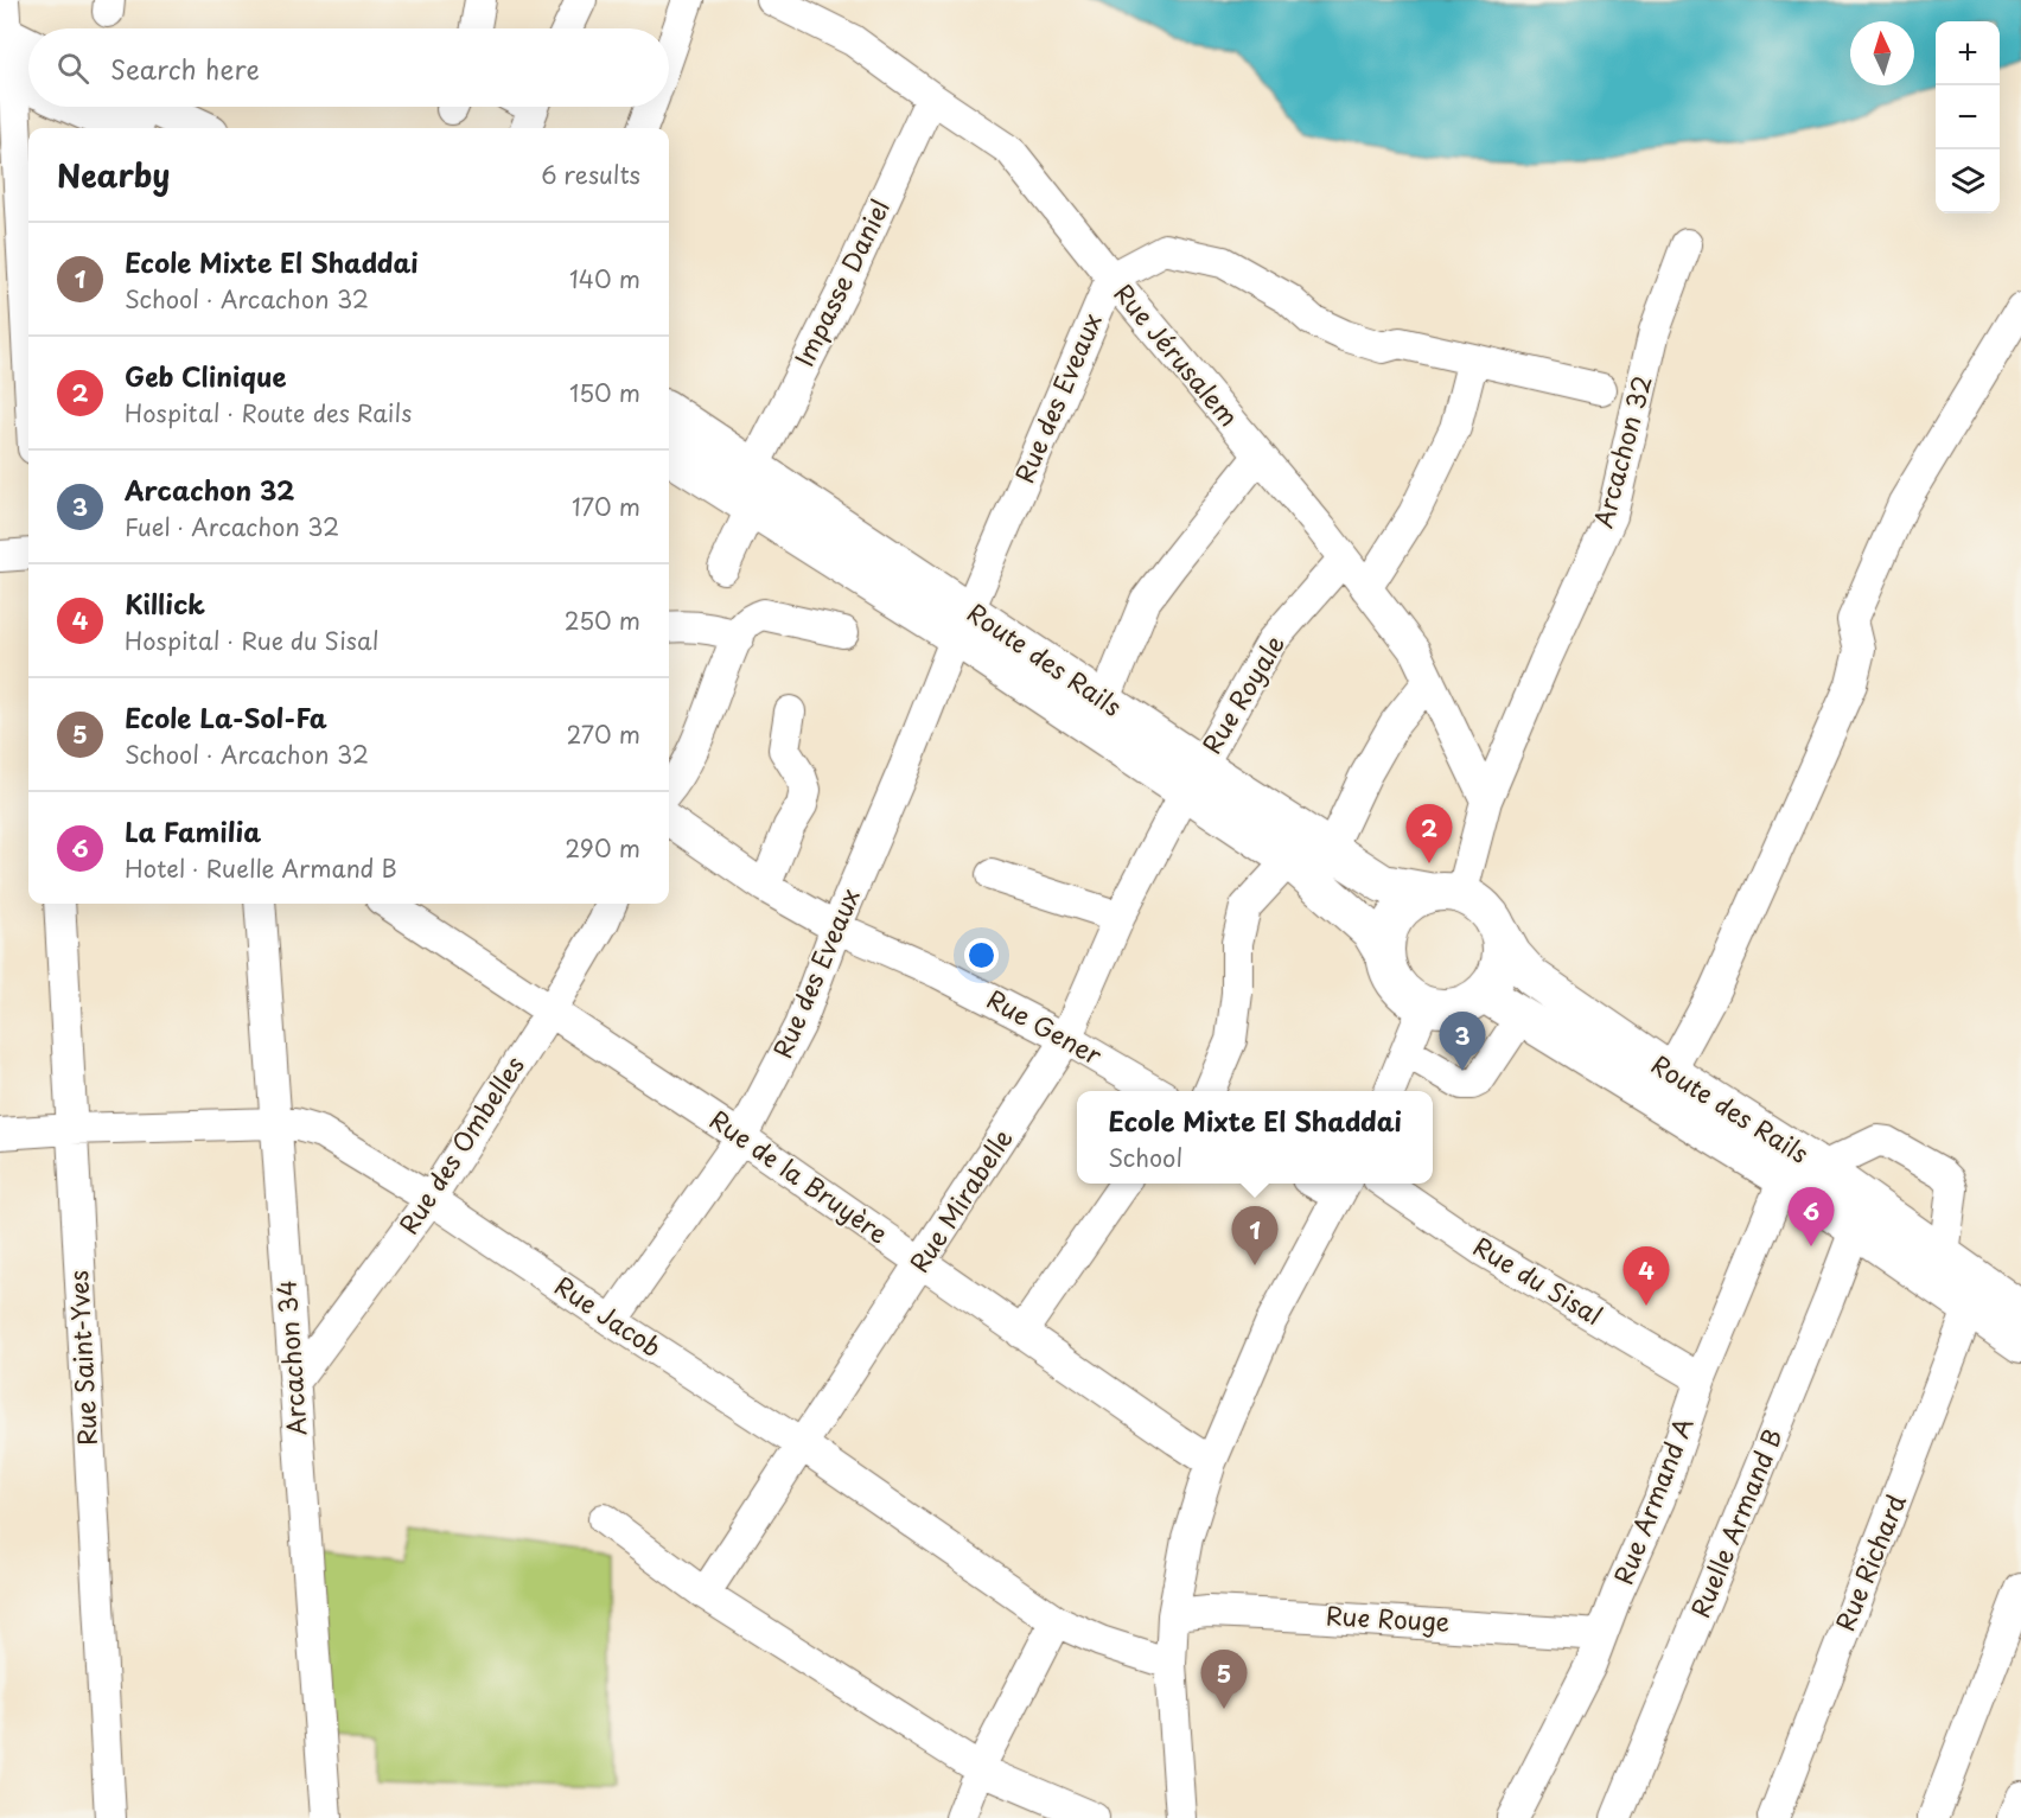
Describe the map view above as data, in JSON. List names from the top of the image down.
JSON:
{
  "streets": {
    "main road": ["Route des Rails"],
    "street": [
      "Impasse Daniel",
      "Rue Jérusalem",
      "Rue des Eveaux",
      "Arcachon 32",
      "Rue Royale",
      "Rue Gener",
      "Rue des Ombelles",
      "Rue de la Bruyère",
      "Rue Mirabelle",
      "Rue du Sisal",
      "Rue Jacob",
      "Rue Saint-Yves",
      "Arcachon 34",
      "Rue Armand A",
      "Ruelle Armand B",
      "Rue Richard",
      "Rue Rouge"
    ]
  },
  "crossings": [
    ["Impasse Daniel", "Rue Jérusalem"],
    ["Impasse Daniel", "Route des Rails"],
    ["Rue Jérusalem", "Rue des Eveaux"],
    ["Rue Jérusalem", "Arcachon 32"],
    ["Rue Jérusalem", "Rue Royale"],
    ["Rue des Eveaux", "Route des Rails"],
    ["Rue des Eveaux", "Rue Gener"],
    ["Rue des Eveaux", "Rue de la Bruyère"],
    ["Rue des Eveaux", "Rue Jacob"],
    ["Arcachon 32", "Route des Rails"],
    ["Route des Rails", "Rue Royale"],
    ["Route des Rails", "Rue Mirabelle"],
    ["Route des Rails", "Rue Armand A"],
    ["Route des Rails", "Ruelle Armand B"],
    ["Route des Rails", "Rue Richard"],
    ["Rue Royale", "Rue Mirabelle"],
    ["Rue Gener", "Rue Mirabelle"],
    ["Rue des Ombelles", "Rue de la Bruyère"],
    ["Rue des Ombelles", "Rue Jacob"],
    ["Rue des Ombelles", "Arcachon 34"],
    ["Rue de la Bruyère", "Rue Mirabelle"],
    ["Rue Mirabelle", "Rue Jacob"],
    ["Rue du Sisal", "Rue Armand A"],
    ["Rue Jacob", "Rue Saint-Yves"],
    ["Rue Jacob", "Arcachon 34"],
    ["Rue Armand A", "Rue Rouge"]
  ],
  "north": "top",
  "page": {
    "map_buttons": ["+", "−"],
    "search": "Search here",
    "heading": ["Nearby", "6 results"],
    "list": [
      {
        "mark": "1",
        "name": "Ecole Mixte El Shaddai",
        "note": "School · Arcachon 32",
        "value": "140 m"
      },
      {
        "mark": "2",
        "name": "Geb Clinique",
        "note": "Hospital · Route des Rails",
        "value": "150 m"
      },
      {
        "mark": "3",
        "name": "Arcachon 32",
        "note": "Fuel · Arcachon 32",
        "value": "170 m"
      },
      {
        "mark": "4",
        "name": "Killick",
        "note": "Hospital · Rue du Sisal",
        "value": "250 m"
      },
      {
        "mark": "5",
        "name": "Ecole La-Sol-Fa",
        "note": "School · Arcachon 32",
        "value": "270 m"
      },
      {
        "mark": "6",
        "name": "La Familia",
        "note": "Hotel · Ruelle Armand B",
        "value": "290 m"
      }
    ],
    "pins": [
      "2",
      "3",
      "6",
      "1",
      "4",
      "5"
    ],
    "popup": ["Ecole Mixte El Shaddai", "School"]
  }
}
